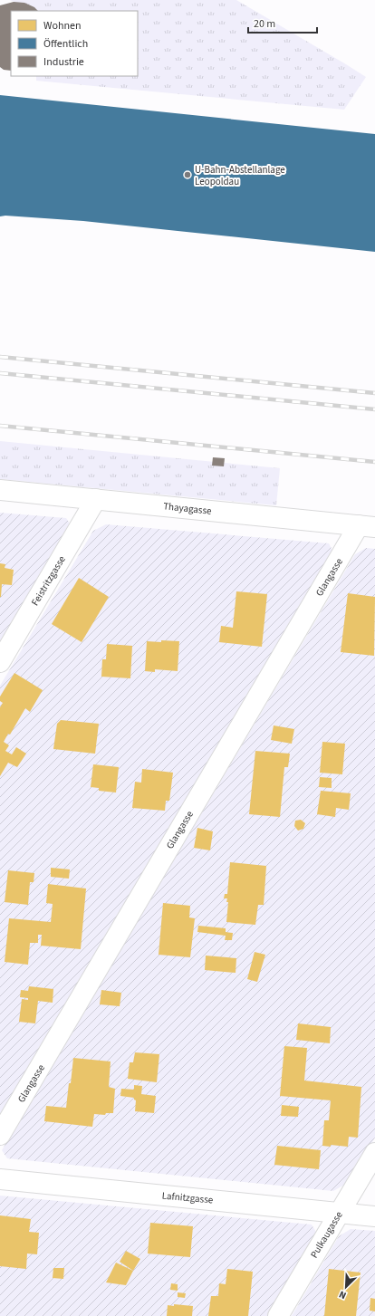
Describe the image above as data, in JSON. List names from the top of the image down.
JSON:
{
  "streets": {
    "street": [
      "Thayagasse",
      "Glangasse",
      "Feistritzgasse",
      "Lafnitzgasse",
      "Pulkaugasse"
    ]
  },
  "crossings": [
    ["Thayagasse", "Glangasse"],
    ["Thayagasse", "Feistritzgasse"],
    ["Lafnitzgasse", "Pulkaugasse"]
  ],
  "places": ["U-Bahn-Abstellanlage Leopoldau"],
  "legend": ["Wohnen", "Öffentlich", "Industrie"],
  "scale_bar": "20 m",
  "north": "bottom left"
}
